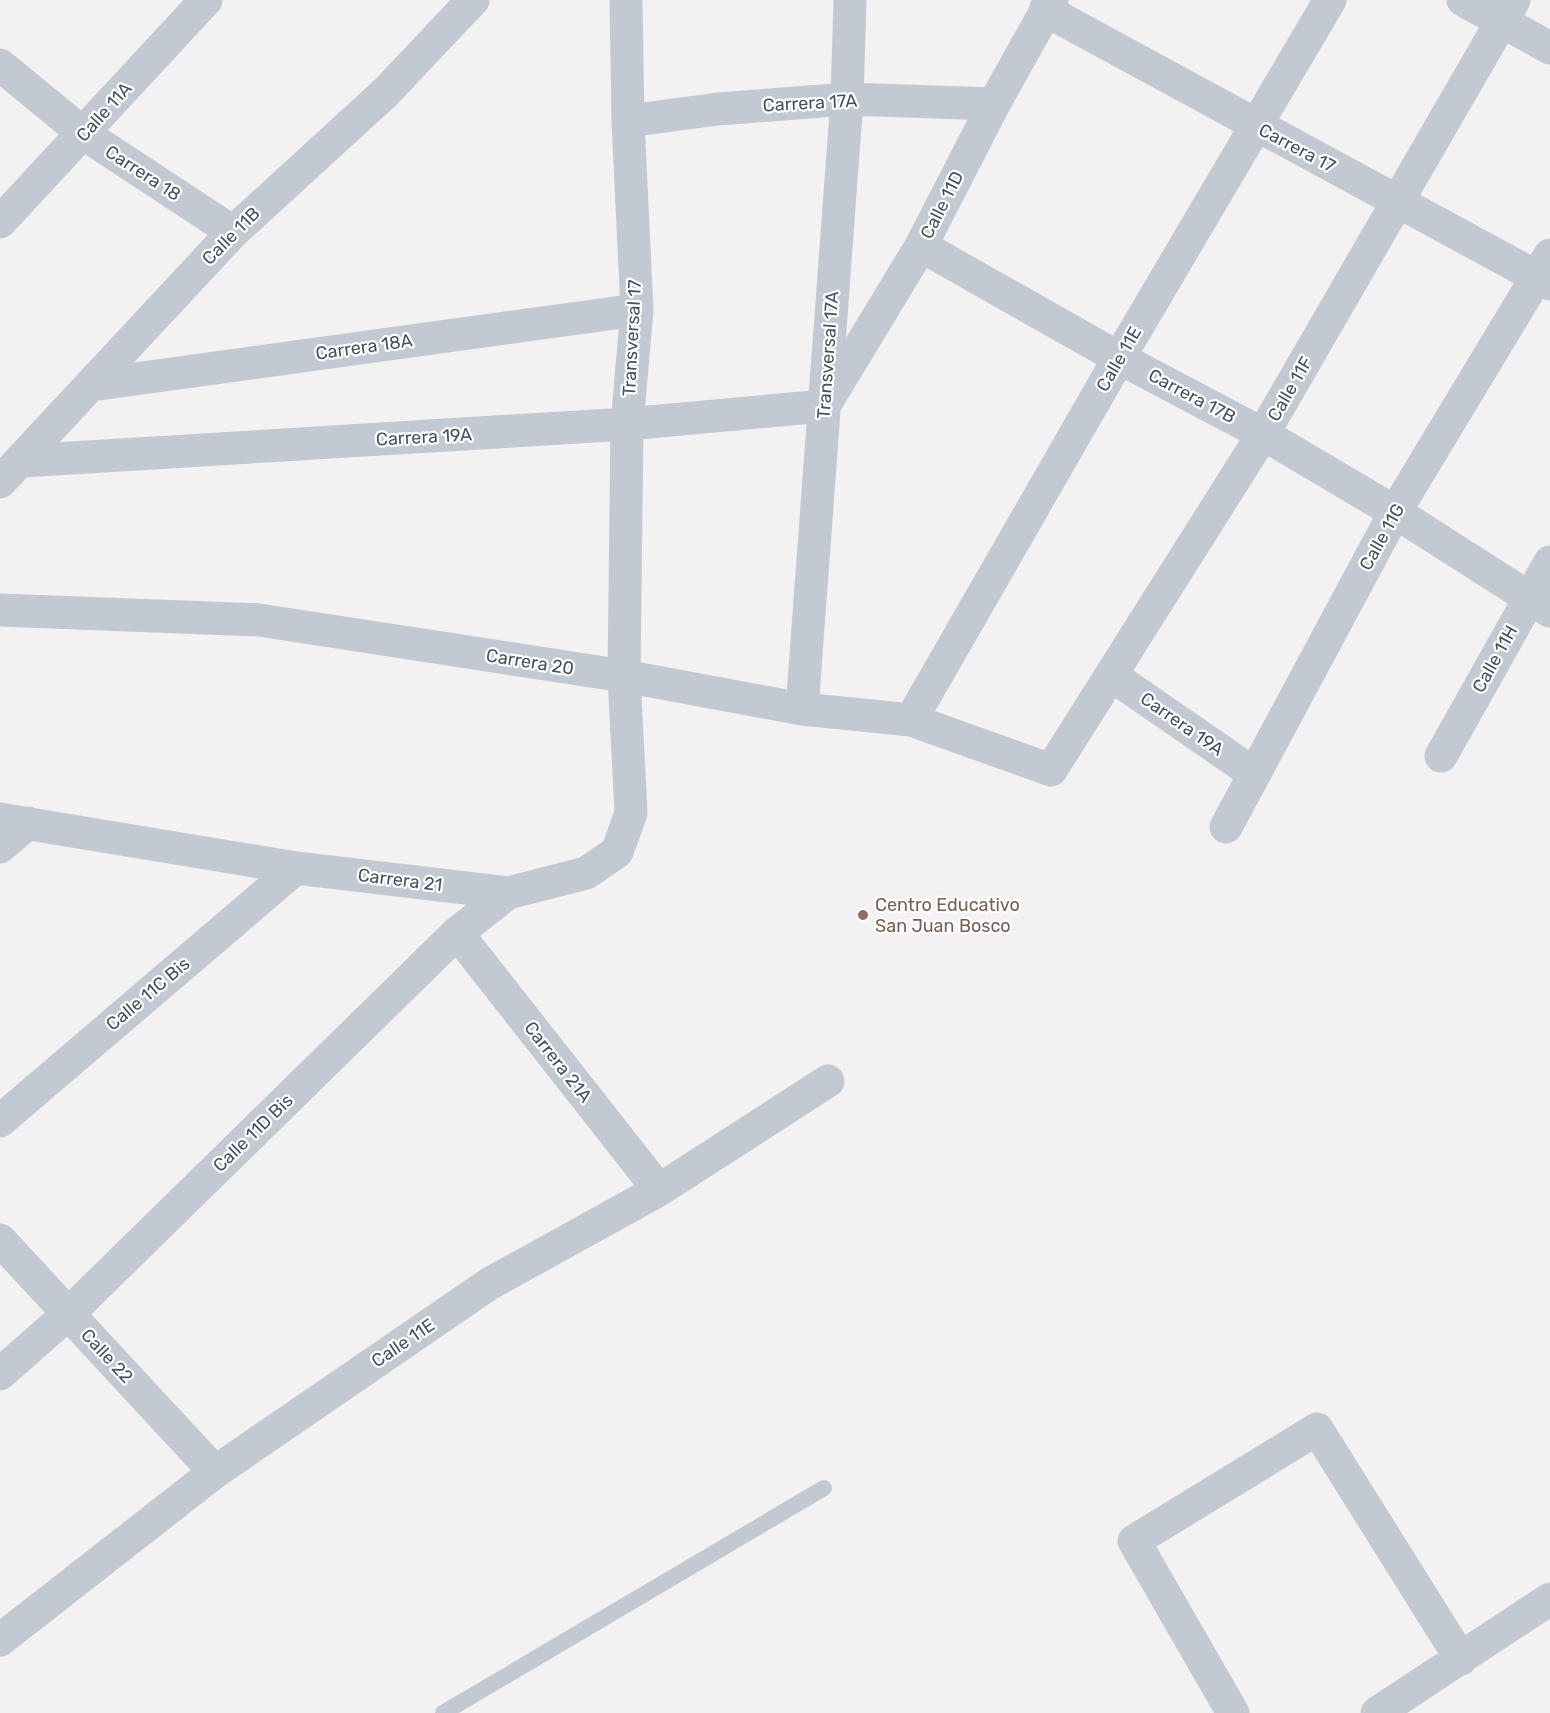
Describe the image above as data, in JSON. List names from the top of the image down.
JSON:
{
  "streets": {
    "street": [
      "Carrera 17A",
      "Calle 11A",
      "Carrera 17",
      "Carrera 18",
      "Calle 11D",
      "Calle 11B",
      "Transversal 17",
      "Carrera 18A",
      "Transversal 17A",
      "Calle 11E",
      "Calle 11F",
      "Carrera 17B",
      "Carrera 19A",
      "Calle 11G",
      "Calle 11H",
      "Carrera 20",
      "Carrera 21",
      "Calle 11C Bis",
      "Carrera 21A",
      "Calle 11D Bis",
      "Calle 22"
    ]
  },
  "crossings": [
    ["Carrera 17A", "Calle 11D"],
    ["Carrera 17A", "Transversal 17"],
    ["Carrera 17A", "Transversal 17A"],
    ["Calle 11A", "Carrera 18"],
    ["Carrera 17", "Calle 11D"],
    ["Carrera 17", "Calle 11E"],
    ["Carrera 17", "Calle 11F"],
    ["Carrera 17", "Calle 11G"],
    ["Carrera 18", "Calle 11B"],
    ["Calle 11D", "Transversal 17A"],
    ["Calle 11D", "Carrera 17B"],
    ["Calle 11D", "Carrera 19A"],
    ["Calle 11B", "Carrera 18A"],
    ["Calle 11B", "Carrera 19A"],
    ["Transversal 17", "Carrera 18A"],
    ["Transversal 17", "Carrera 19A"],
    ["Transversal 17", "Carrera 20"],
    ["Transversal 17", "Carrera 21"],
    ["Transversal 17A", "Carrera 19A"],
    ["Transversal 17A", "Carrera 20"],
    ["Calle 11E", "Carrera 17B"],
    ["Calle 11E", "Carrera 20"],
    ["Calle 11E", "Carrera 21A"],
    ["Calle 11E", "Calle 22"],
    ["Calle 11F", "Carrera 17B"],
    ["Calle 11F", "Carrera 19A"],
    ["Calle 11F", "Carrera 20"],
    ["Carrera 17B", "Calle 11G"],
    ["Carrera 17B", "Calle 11H"],
    ["Carrera 19A", "Calle 11G"],
    ["Carrera 20", "Carrera 21"],
    ["Carrera 21", "Calle 11C Bis"],
    ["Carrera 21", "Calle 11D Bis"],
    ["Carrera 21A", "Calle 11D Bis"],
    ["Calle 11D Bis", "Calle 22"]
  ],
  "places": ["Centro Educativo San Juan Bosco"]
}
